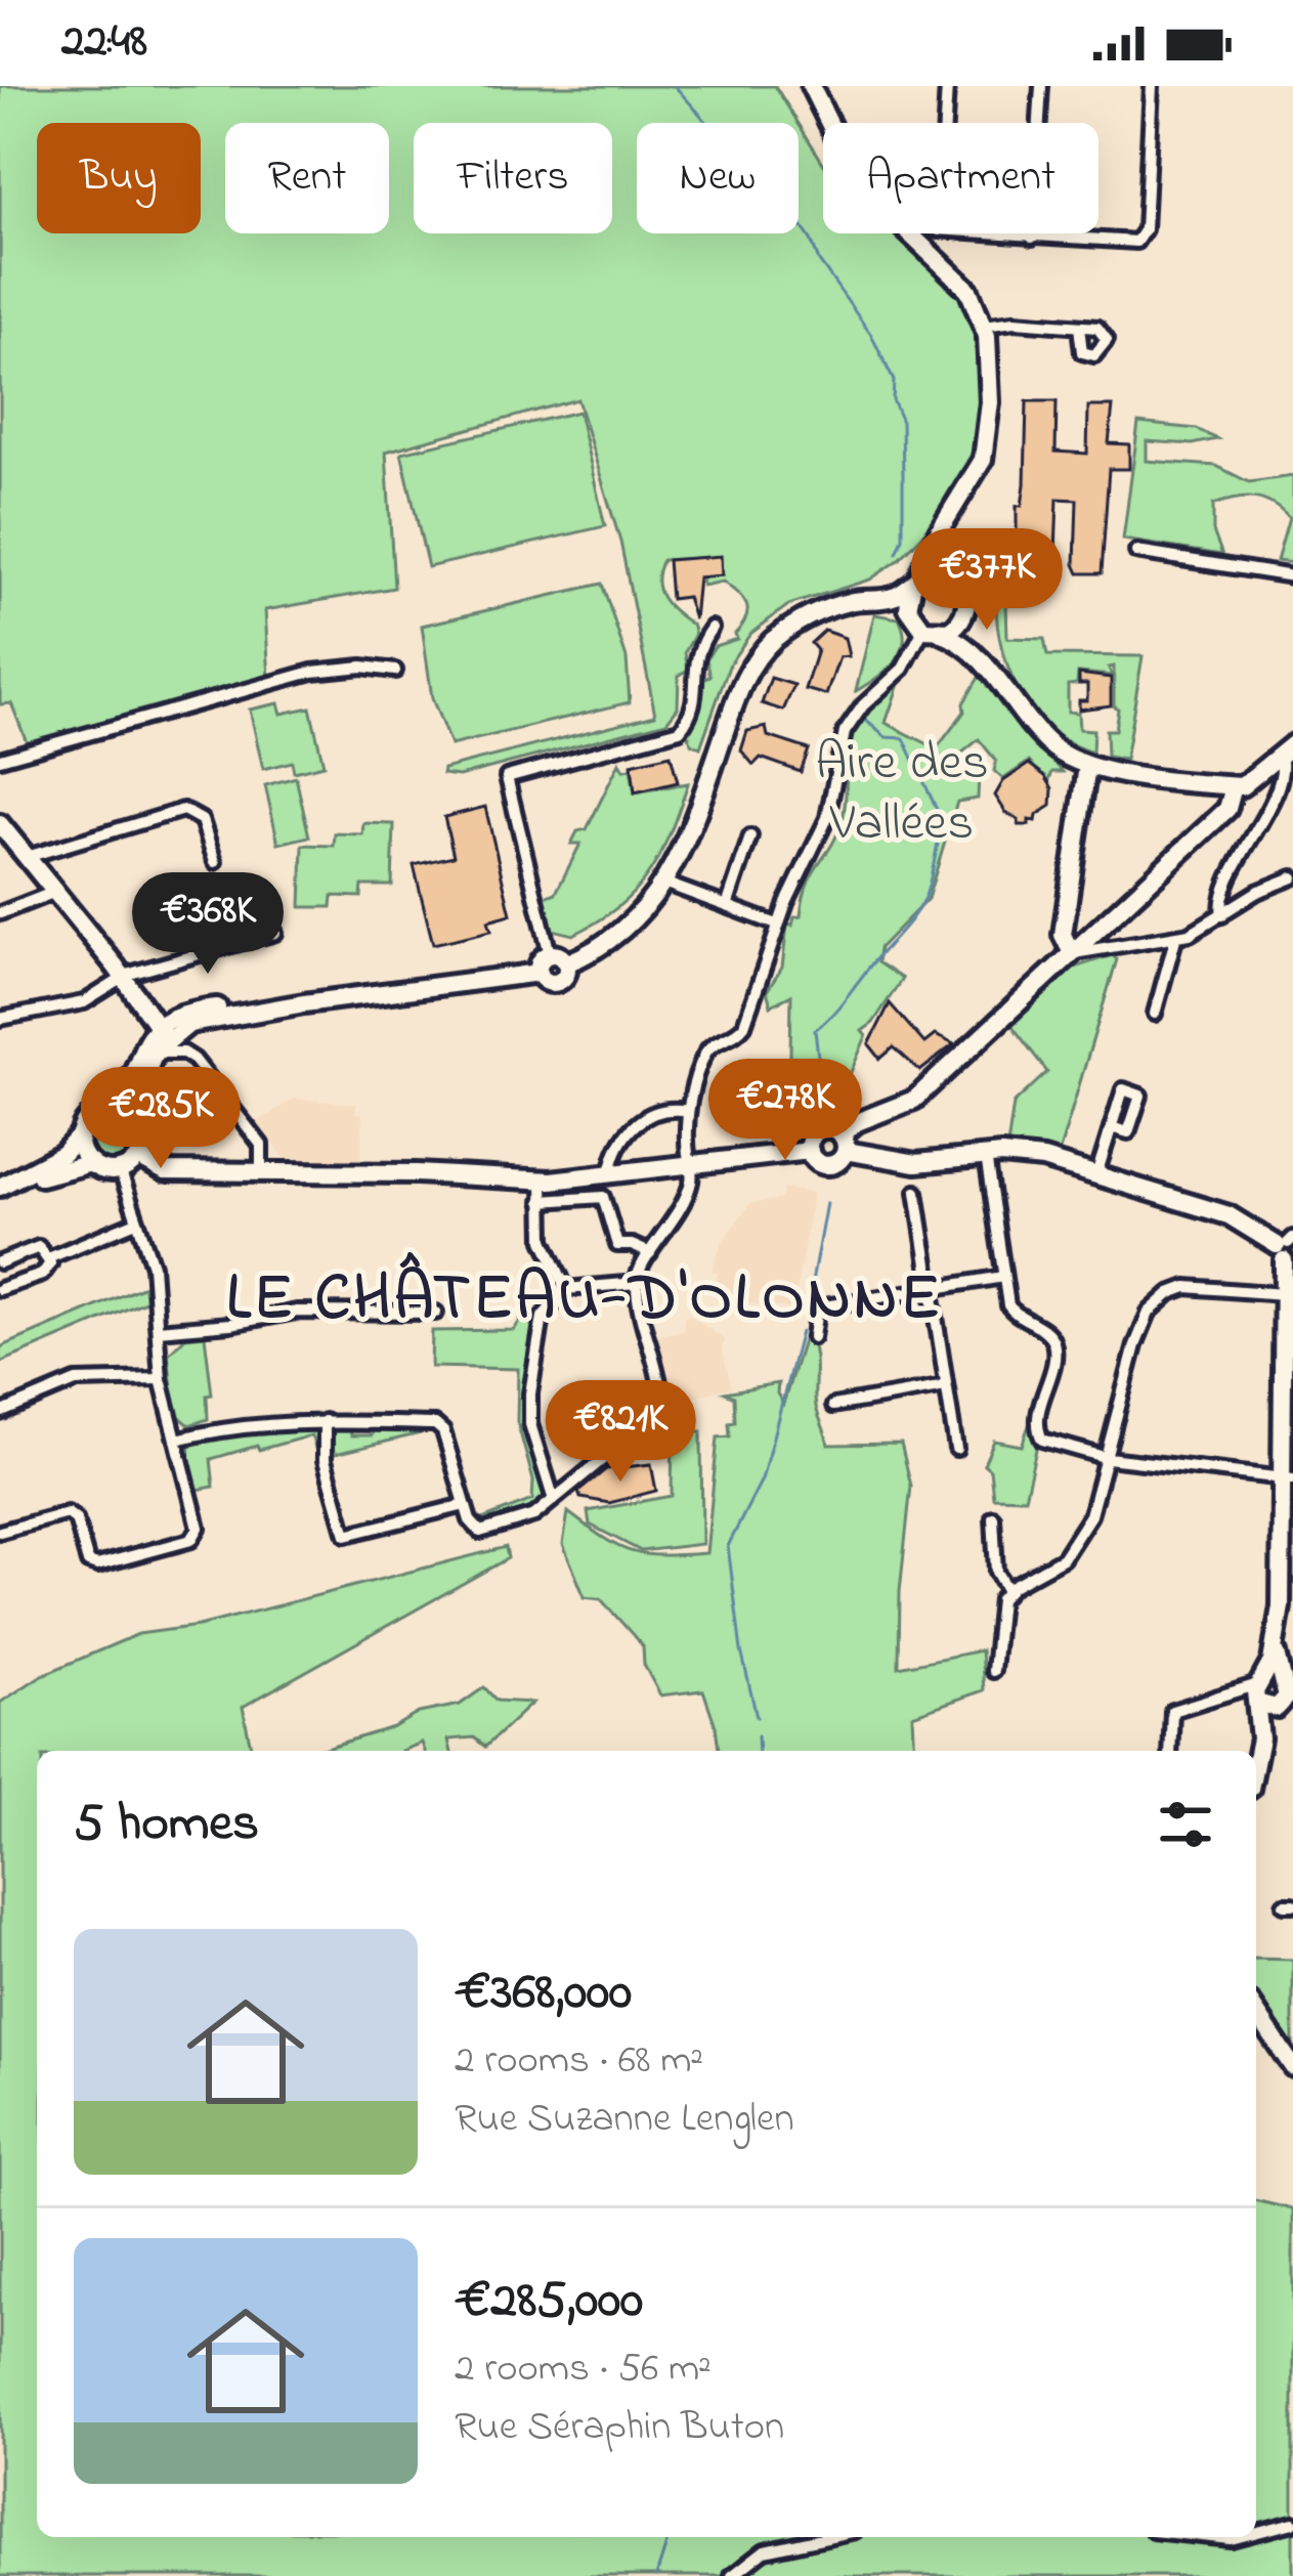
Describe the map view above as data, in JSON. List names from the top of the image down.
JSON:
{
  "districts": ["LE CHÂTEAU-D'OLONNE"],
  "parks": ["Aire des Vallées"],
  "page": {
    "status": "22:48",
    "chip": [
      "Buy",
      "Rent",
      "Filters",
      "New",
      "Apartment"
    ],
    "price": [
      "€377K",
      "€368K",
      "€278K",
      "€285K",
      "€821K"
    ],
    "heading": "5 homes",
    "list": [
      {
        "name": "€368,000",
        "note": "2 rooms · 68 m² · Rue Suzanne Lenglen"
      },
      {
        "name": "€285,000",
        "note": "2 rooms · 56 m² · Rue Séraphin Buton"
      }
    ]
  }
}
